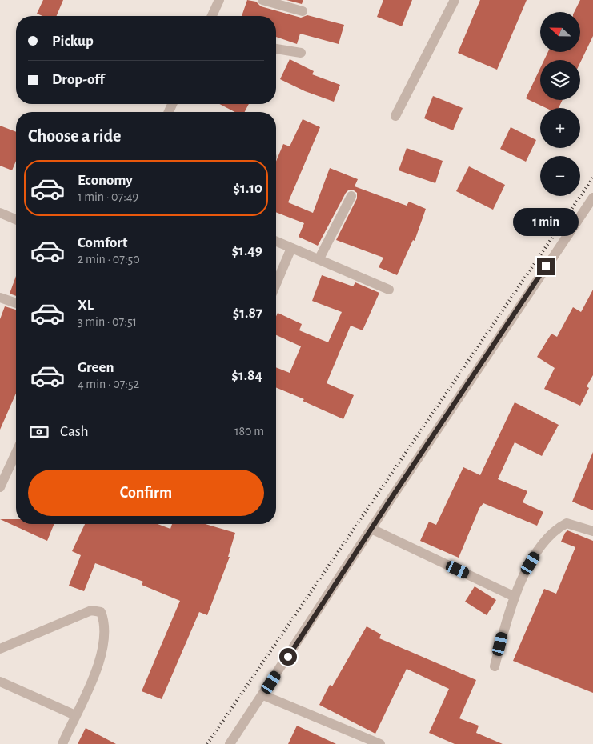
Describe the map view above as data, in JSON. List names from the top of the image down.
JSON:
{
  "north": "left",
  "page": {
    "map_buttons": ["+", "−"],
    "banner": ["Pickup", "Drop-off"],
    "heading": "Choose a ride",
    "list": [
      {
        "name": "Economy",
        "note": "1 min · 07:49",
        "value": "$1.10"
      },
      {
        "name": "Comfort",
        "note": "2 min · 07:50",
        "value": "$1.49"
      },
      {
        "name": "XL",
        "note": "3 min · 07:51",
        "value": "$1.87"
      },
      {
        "name": "Green",
        "note": "4 min · 07:52",
        "value": "$1.84"
      }
    ],
    "bubble": "1 min",
    "pay": ["Cash", "180 m"],
    "buttons": "Confirm"
  }
}
